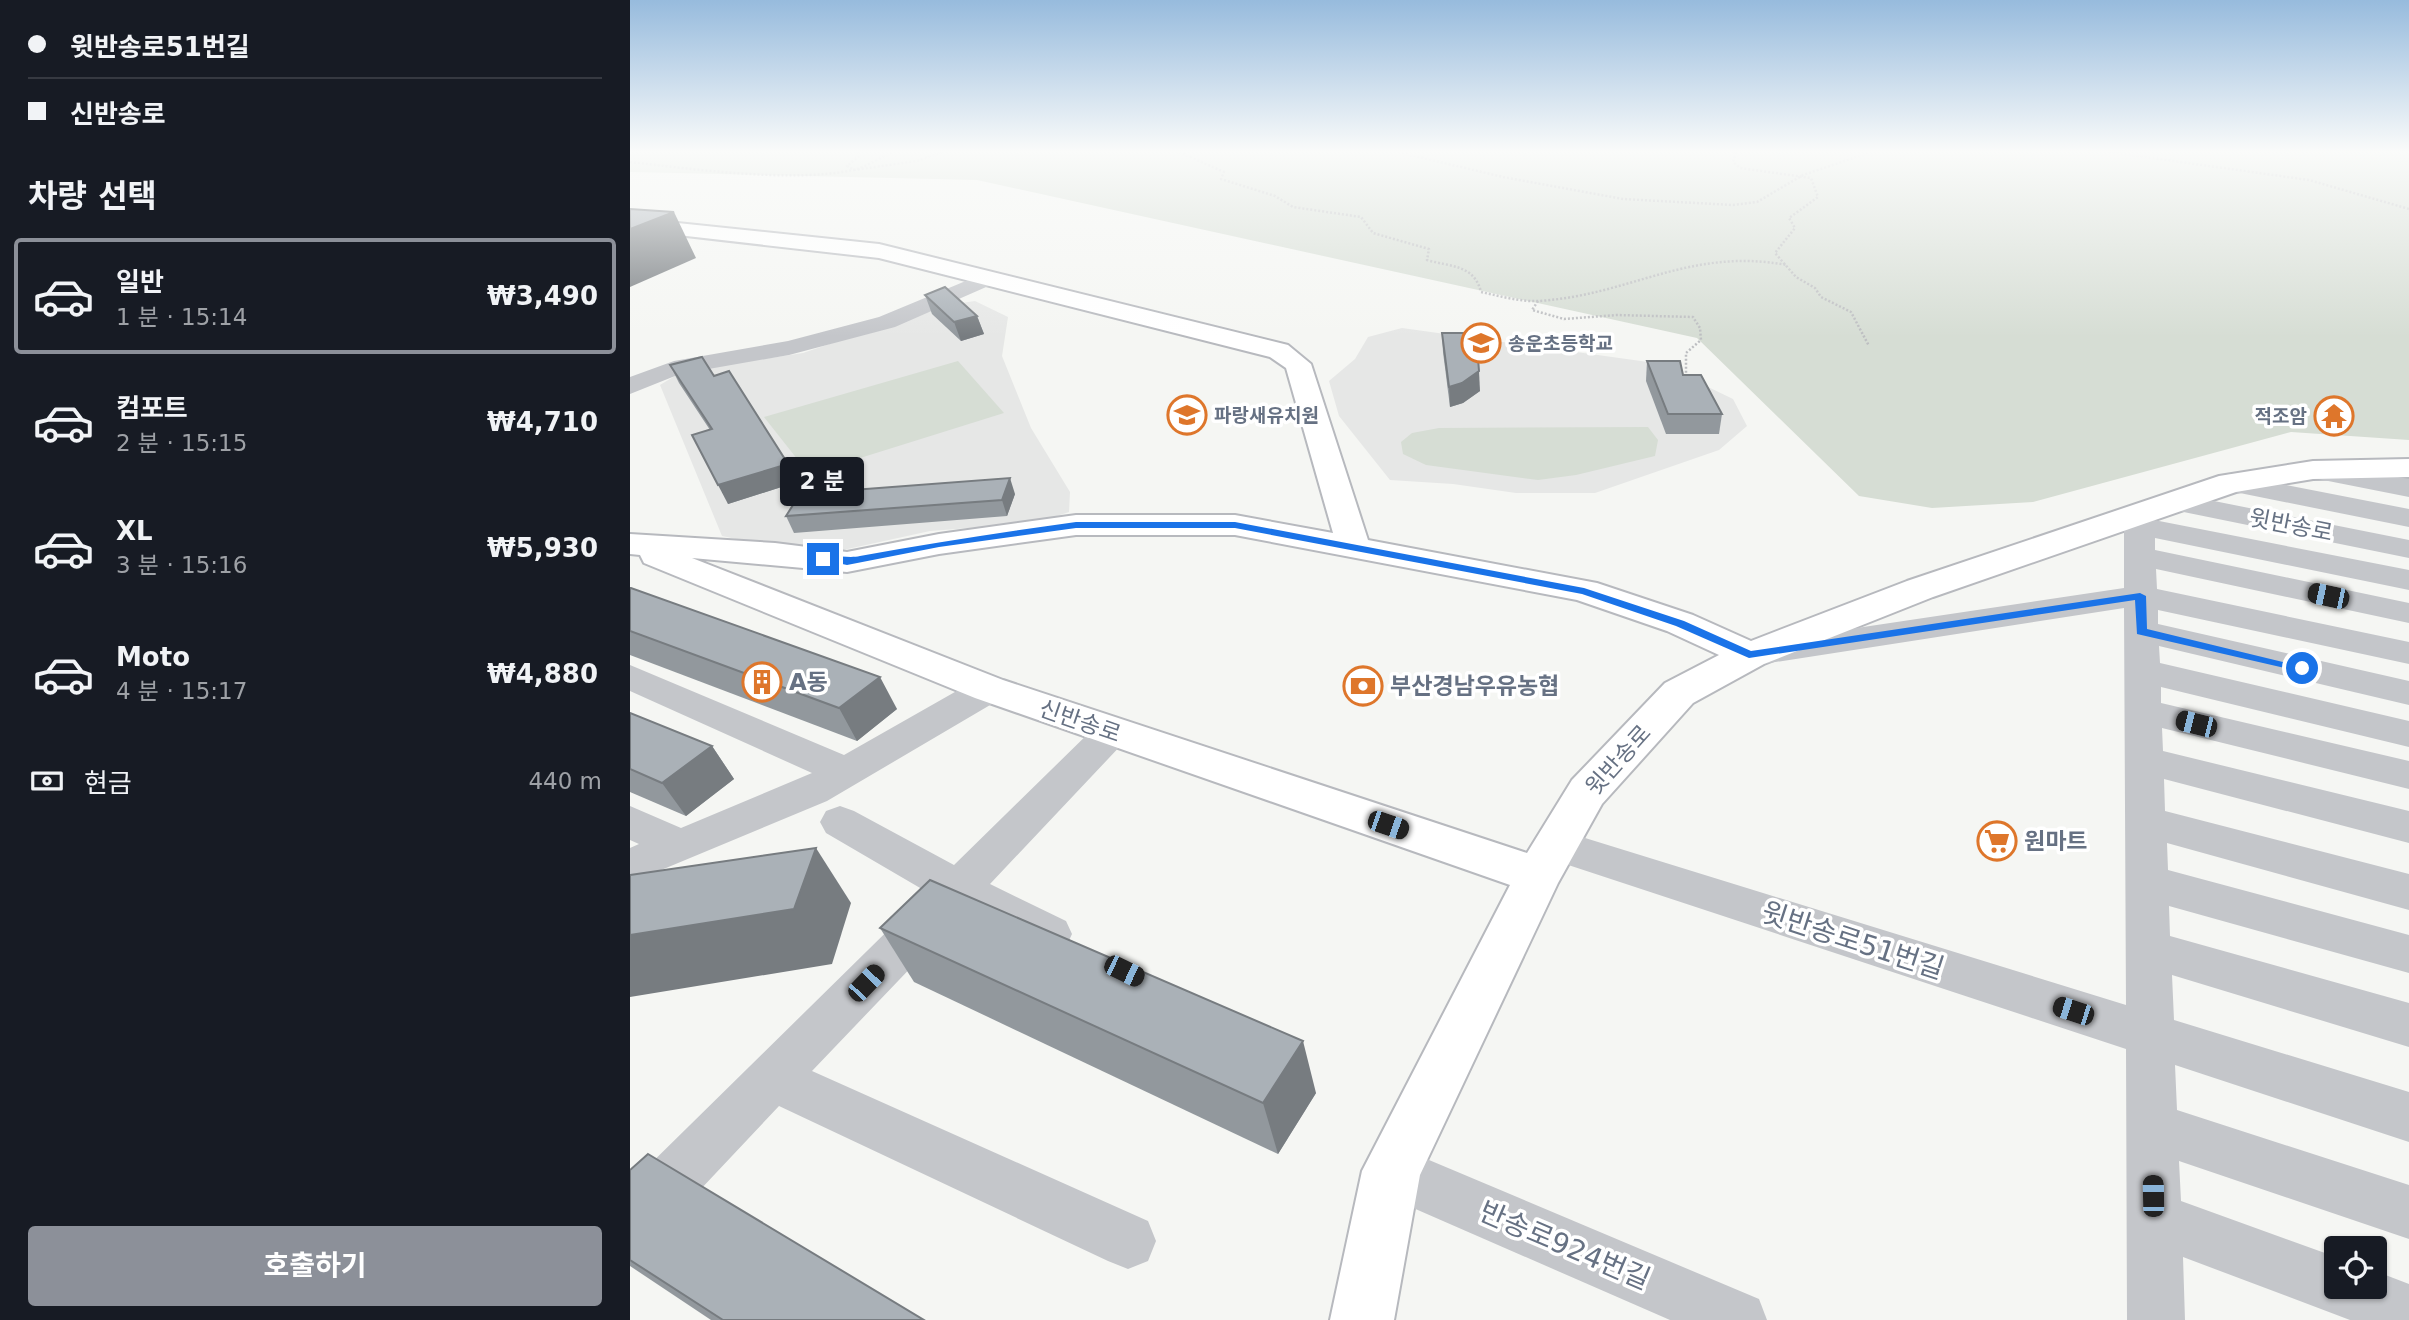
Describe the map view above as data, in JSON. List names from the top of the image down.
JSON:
{
  "streets": {
    "main road": ["윗반송로", "신반송로"],
    "street": ["윗반송로51번길", "반송로924번길"]
  },
  "crossings": [
    ["윗반송로", "신반송로"],
    ["윗반송로", "윗반송로51번길"],
    ["윗반송로", "반송로924번길"],
    ["신반송로", "윗반송로51번길"]
  ],
  "places": {
    "school or university": ["송운초등학교", "파랑새유치원"],
    "temple": ["적조암"],
    "building": ["A동"],
    "bank": ["부산경남우유농협"],
    "supermarket": ["원마트"]
  },
  "page": {
    "banner": ["윗반송로51번길", "신반송로"],
    "heading": "차량 선택",
    "list": [
      {
        "name": "일반",
        "note": "1 분 · 15:14",
        "value": "₩3,490"
      },
      {
        "name": "컴포트",
        "note": "2 분 · 15:15",
        "value": "₩4,710"
      },
      {
        "name": "XL",
        "note": "3 분 · 15:16",
        "value": "₩5,930"
      },
      {
        "name": "Moto",
        "note": "4 분 · 15:17",
        "value": "₩4,880"
      }
    ],
    "bubble": "2 분",
    "pay": ["현금", "440 m"],
    "buttons": "호출하기"
  }
}
